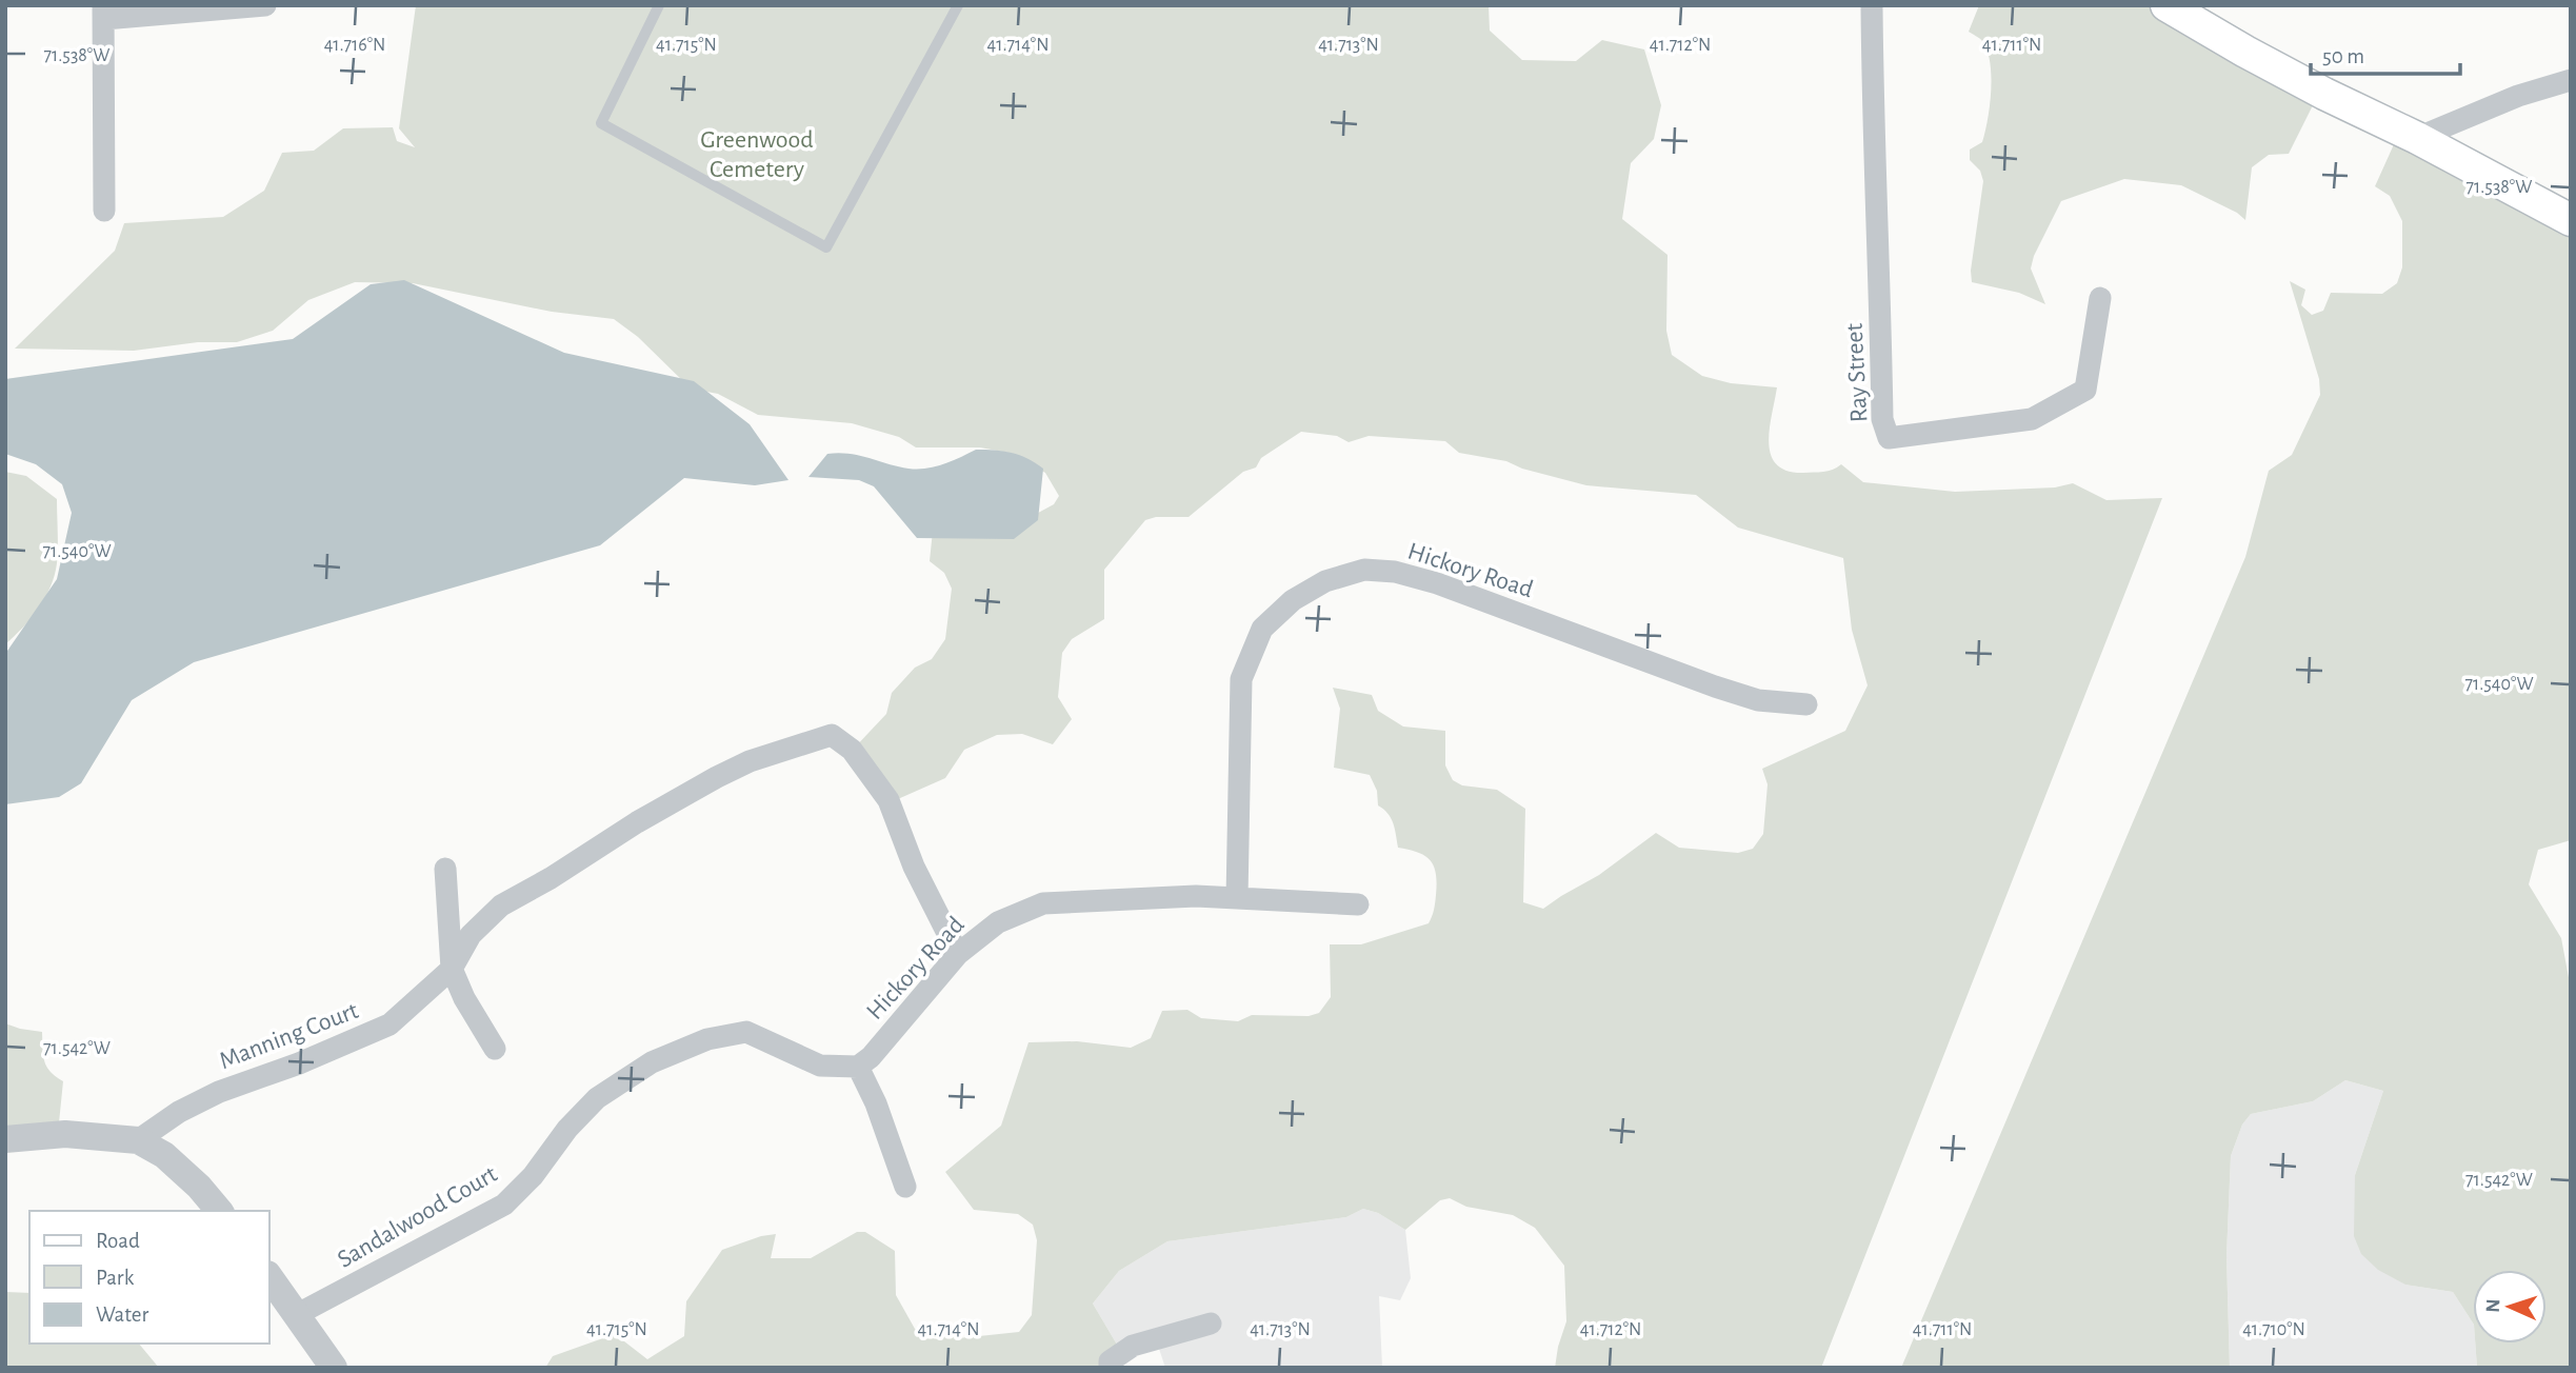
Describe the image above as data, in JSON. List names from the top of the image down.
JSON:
{
  "streets": {
    "street": [
      "Ray Street",
      "Hickory Road",
      "Manning Court",
      "Sandalwood Court"
    ]
  },
  "crossings": [
    ["Hickory Road", "Manning Court"],
    ["Hickory Road", "Sandalwood Court"]
  ],
  "parks": ["Greenwood Cemetery"],
  "legend": ["Road", "Park", "Water"],
  "scale_bar": "50 m",
  "north": "left",
  "coordinates": [
    "41.716°N",
    "41.715°N",
    "41.714°N",
    "41.713°N",
    "41.712°N",
    "41.711°N",
    "71.538°W",
    "71.540°W",
    "71.542°W",
    "41.710°N"
  ]
}
